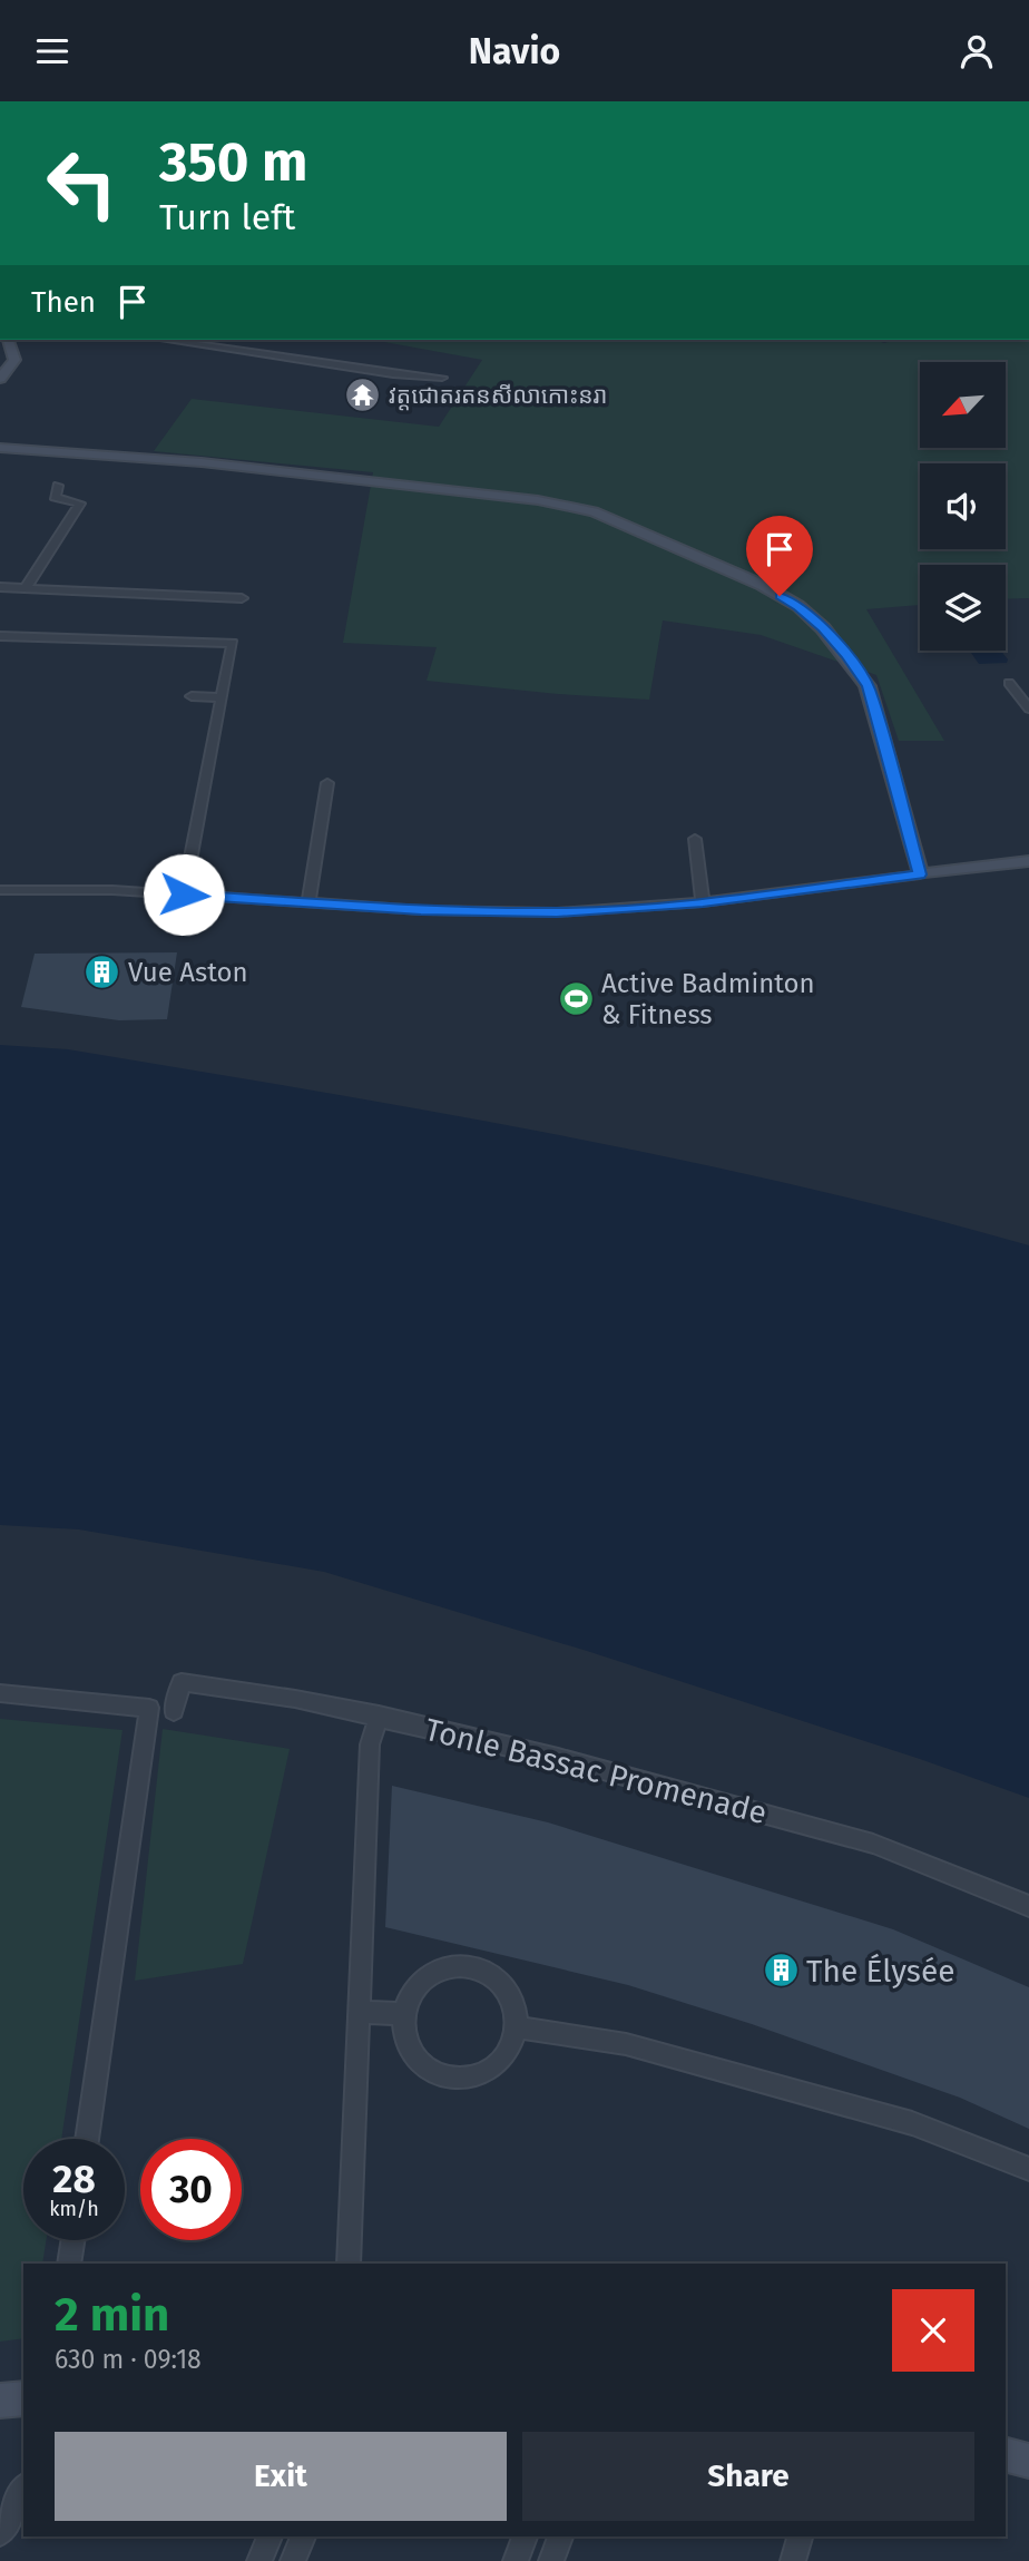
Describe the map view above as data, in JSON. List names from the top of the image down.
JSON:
{
  "streets": {
    "street": ["Tonle Bassac Promenade"]
  },
  "places": {
    "temple": ["វត្តជោតរតនសីលាកោះនរា"],
    "building": ["Vue Aston", "The Élysée"],
    "sports": ["Active Badminton & Fitness"]
  },
  "north": "bottom left",
  "page": {
    "header": "Navio",
    "turn": ["350 m", "Turn left"],
    "then": "Then",
    "speed": "28 km/h",
    "limit": "30",
    "heading": ["2 min", "630 m · 09:18"],
    "buttons": ["Exit", "Share"]
  }
}
